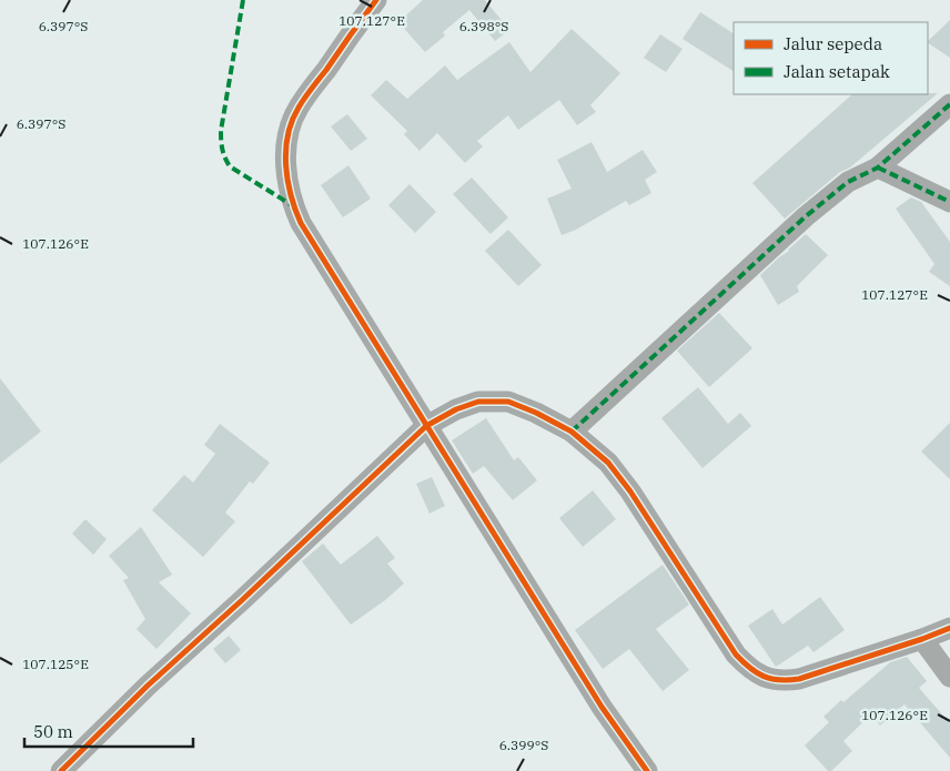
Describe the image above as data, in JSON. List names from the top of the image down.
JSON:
{
  "legend": ["Jalur sepeda", "Jalan setapak"],
  "scale_bar": "50 m",
  "coordinates": [
    "107.127°E",
    "6.397°S",
    "6.398°S",
    "107.126°E",
    "107.125°E",
    "6.399°S"
  ]
}
